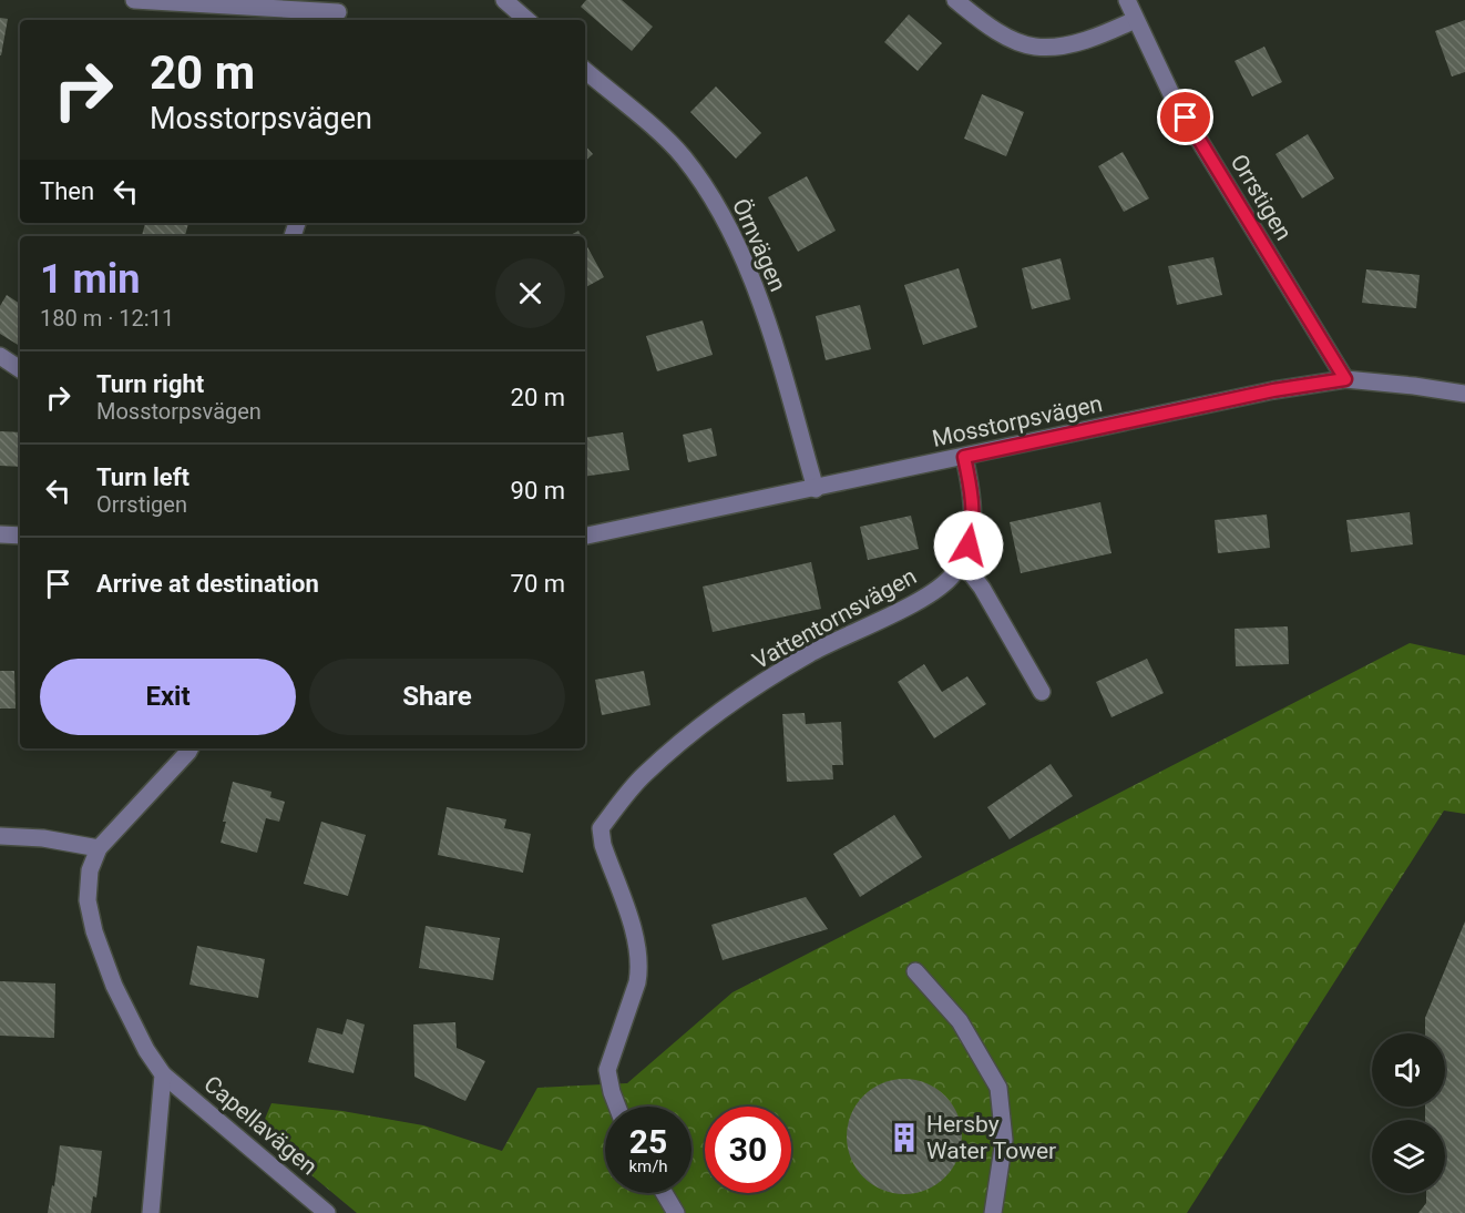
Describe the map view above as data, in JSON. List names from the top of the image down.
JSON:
{
  "streets": {
    "street": [
      "Orrstigen",
      "Örnvägen",
      "Mosstorpsvägen",
      "Vattentornsvägen",
      "Capellavägen"
    ]
  },
  "crossings": [
    ["Orrstigen", "Mosstorpsvägen"],
    ["Örnvägen", "Mosstorpsvägen"],
    ["Mosstorpsvägen", "Vattentornsvägen"]
  ],
  "places": {
    "building": ["Hersby Water Tower"]
  },
  "page": {
    "turn": ["20 m", "Mosstorpsvägen"],
    "then": "Then",
    "heading": ["1 min", "180 m · 12:11"],
    "list": [
      {
        "name": "Turn right",
        "note": "Mosstorpsvägen",
        "value": "20 m"
      },
      {
        "name": "Turn left",
        "note": "Orrstigen",
        "value": "90 m"
      },
      {
        "name": "Arrive at destination",
        "value": "70 m"
      }
    ],
    "buttons": ["Exit", "Share"],
    "speed": "25 km/h",
    "limit": "30"
  }
}
